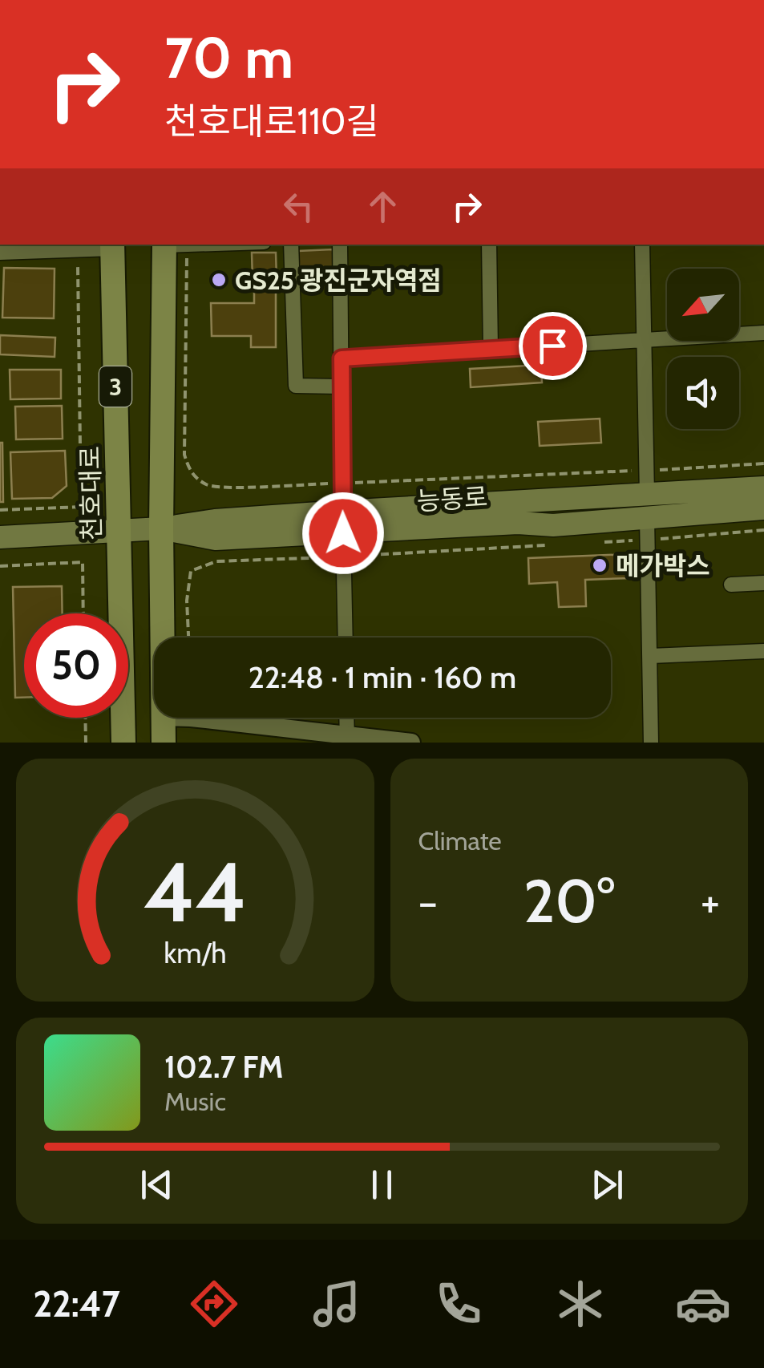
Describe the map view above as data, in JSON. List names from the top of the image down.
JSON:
{
  "streets": {
    "main road": ["3", "천호대로", "능동로"]
  },
  "crossings": [
    ["3", "능동로"],
    ["천호대로", "능동로"]
  ],
  "places": ["GS25 광진군자역점", "메가박스"],
  "north": "bottom left",
  "page": {
    "turn": ["70 m", "천호대로110길"],
    "limit": "50",
    "trip": "22:48 · 1 min · 160 m",
    "tile": "Climate",
    "heat": ["−", "20°", "+"],
    "song": ["102.7 FM", "Music"],
    "tabs": "22:47",
    "gauge": ["44", "km/h"]
  }
}
